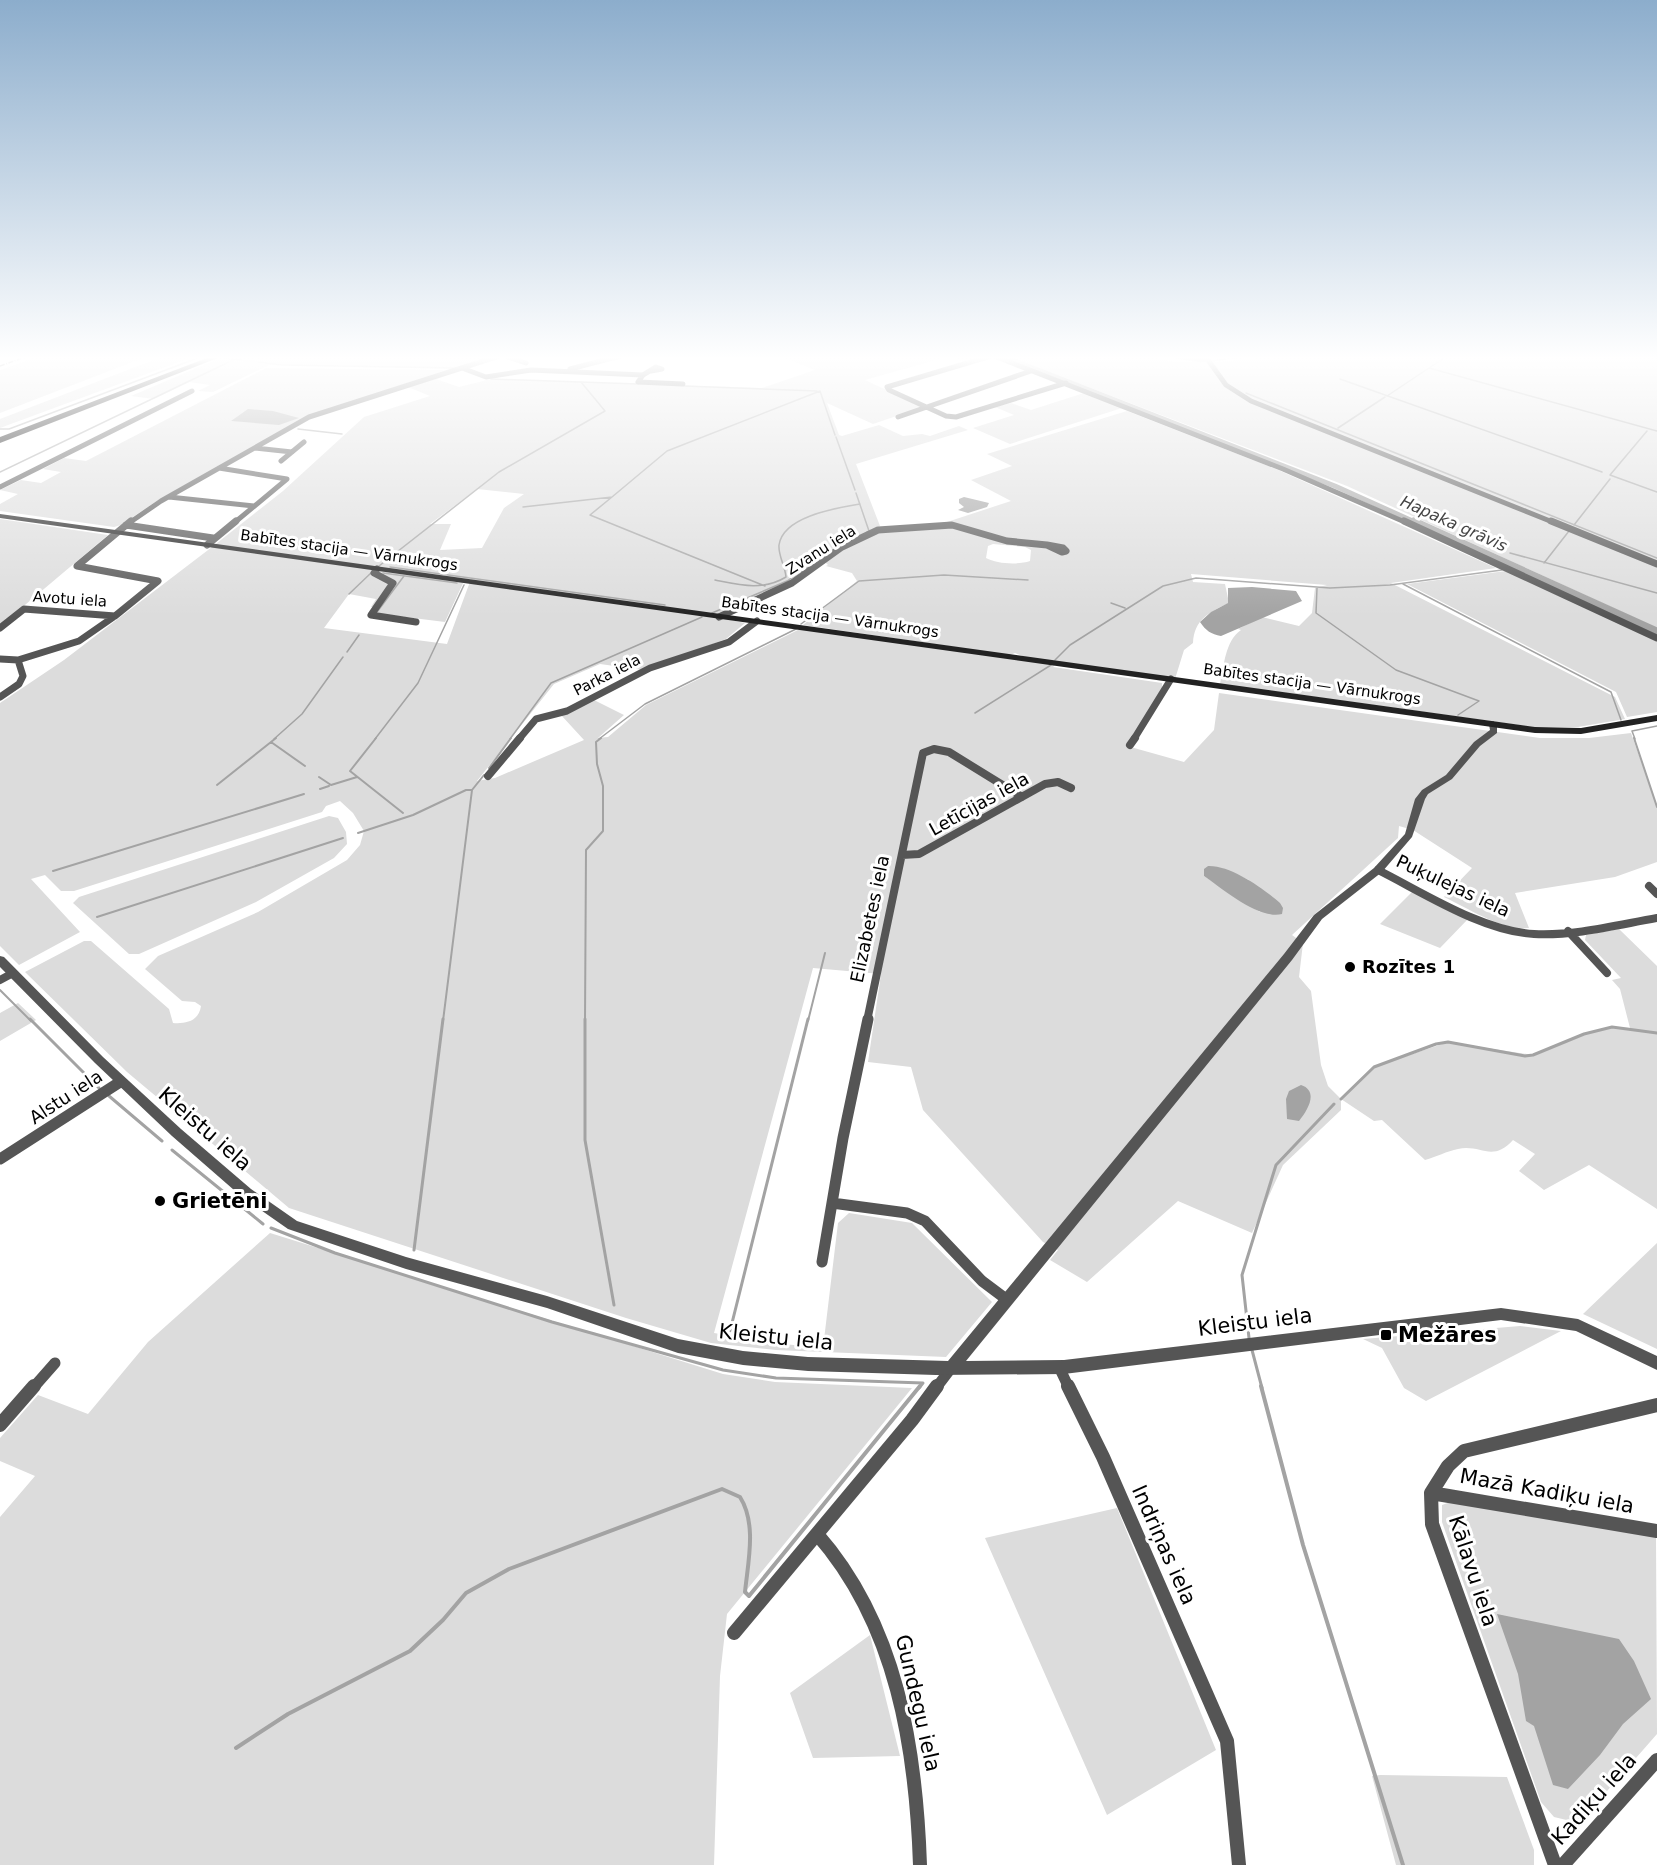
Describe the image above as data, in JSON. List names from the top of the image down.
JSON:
{
  "streets": {
    "main road": ["Babītes stacija — Vārnukrogs"],
    "street": [
      "Zvanu iela",
      "Avotu iela",
      "Parka iela",
      "Letīcijas iela",
      "Puķulejas iela",
      "Elizabetes iela",
      "Alstu iela",
      "Kleistu iela",
      "Mazā Kadiķu iela",
      "Indriņas iela",
      "Kālavu iela",
      "Gundegu iela",
      "Kadiķu iela"
    ]
  },
  "crossings": [
    ["Babītes stacija — Vārnukrogs", "Zvanu iela"],
    ["Babītes stacija — Vārnukrogs", "Avotu iela"],
    ["Babītes stacija — Vārnukrogs", "Parka iela"],
    ["Letīcijas iela", "Elizabetes iela"],
    ["Alstu iela", "Kleistu iela"],
    ["Kleistu iela", "Indriņas iela"],
    ["Mazā Kadiķu iela", "Kālavu iela"]
  ],
  "water": ["Hapaka grāvis"],
  "places": {
    "other": ["Rozītes 1", "Grietēni"],
    "transit": ["Mežāres"]
  }
}
